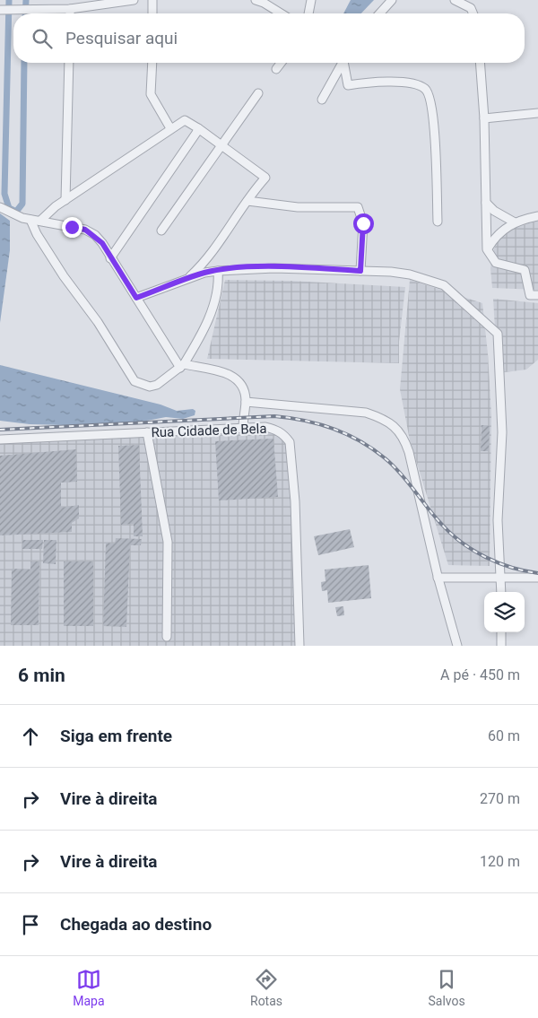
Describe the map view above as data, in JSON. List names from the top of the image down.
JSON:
{
  "streets": {
    "street": ["Rua Cidade de Bela"]
  },
  "page": {
    "search": "Pesquisar aqui",
    "heading": ["6 min", "A pé · 450 m"],
    "list": [
      ["Siga em frente", "60 m"],
      ["Vire à direita", "270 m"],
      ["Vire à direita", "120 m"],
      "Chegada ao destino"
    ],
    "nav": ["Mapa", "Rotas", "Salvos"]
  }
}
